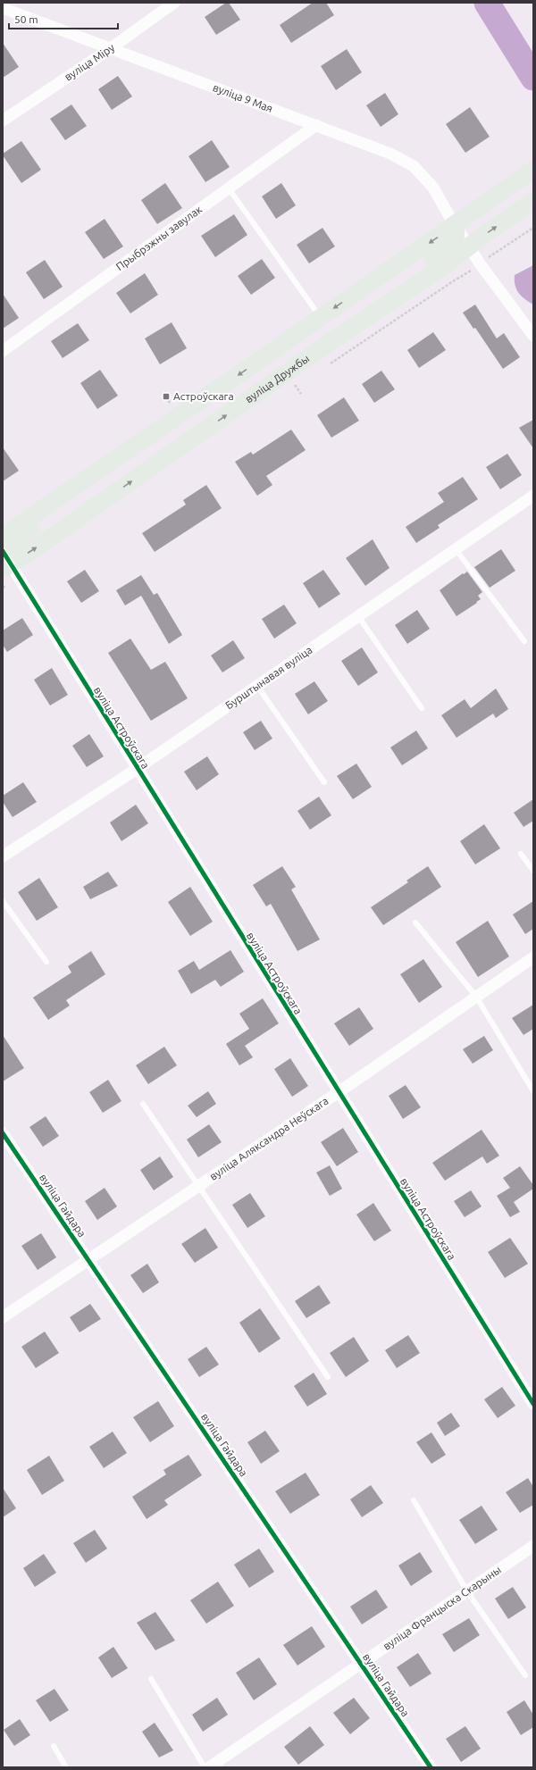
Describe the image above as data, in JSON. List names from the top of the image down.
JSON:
{
  "streets": {
    "main road": ["вуліца Дружбы"],
    "street": [
      "вуліца Міру",
      "вуліца 9 Мая",
      "Прыбрэжны завулак",
      "Бурштынавая вуліца",
      "вуліца Астроўскага",
      "вуліца Аляксандра Неўскага",
      "вуліца Гайдара",
      "вуліца Францыска Скарыны"
    ]
  },
  "crossings": [
    ["вуліца Міру", "вуліца 9 Мая"],
    ["вуліца 9 Мая", "Прыбрэжны завулак"],
    ["вуліца Дружбы", "вуліца Астроўскага"],
    ["Бурштынавая вуліца", "вуліца Астроўскага"],
    ["вуліца Астроўскага", "вуліца Аляксандра Неўскага"],
    ["вуліца Аляксандра Неўскага", "вуліца Гайдара"],
    ["вуліца Гайдара", "вуліца Францыска Скарыны"]
  ],
  "places": {
    "transit": ["Астроўскага"]
  },
  "scale_bar": "50 m"
}
